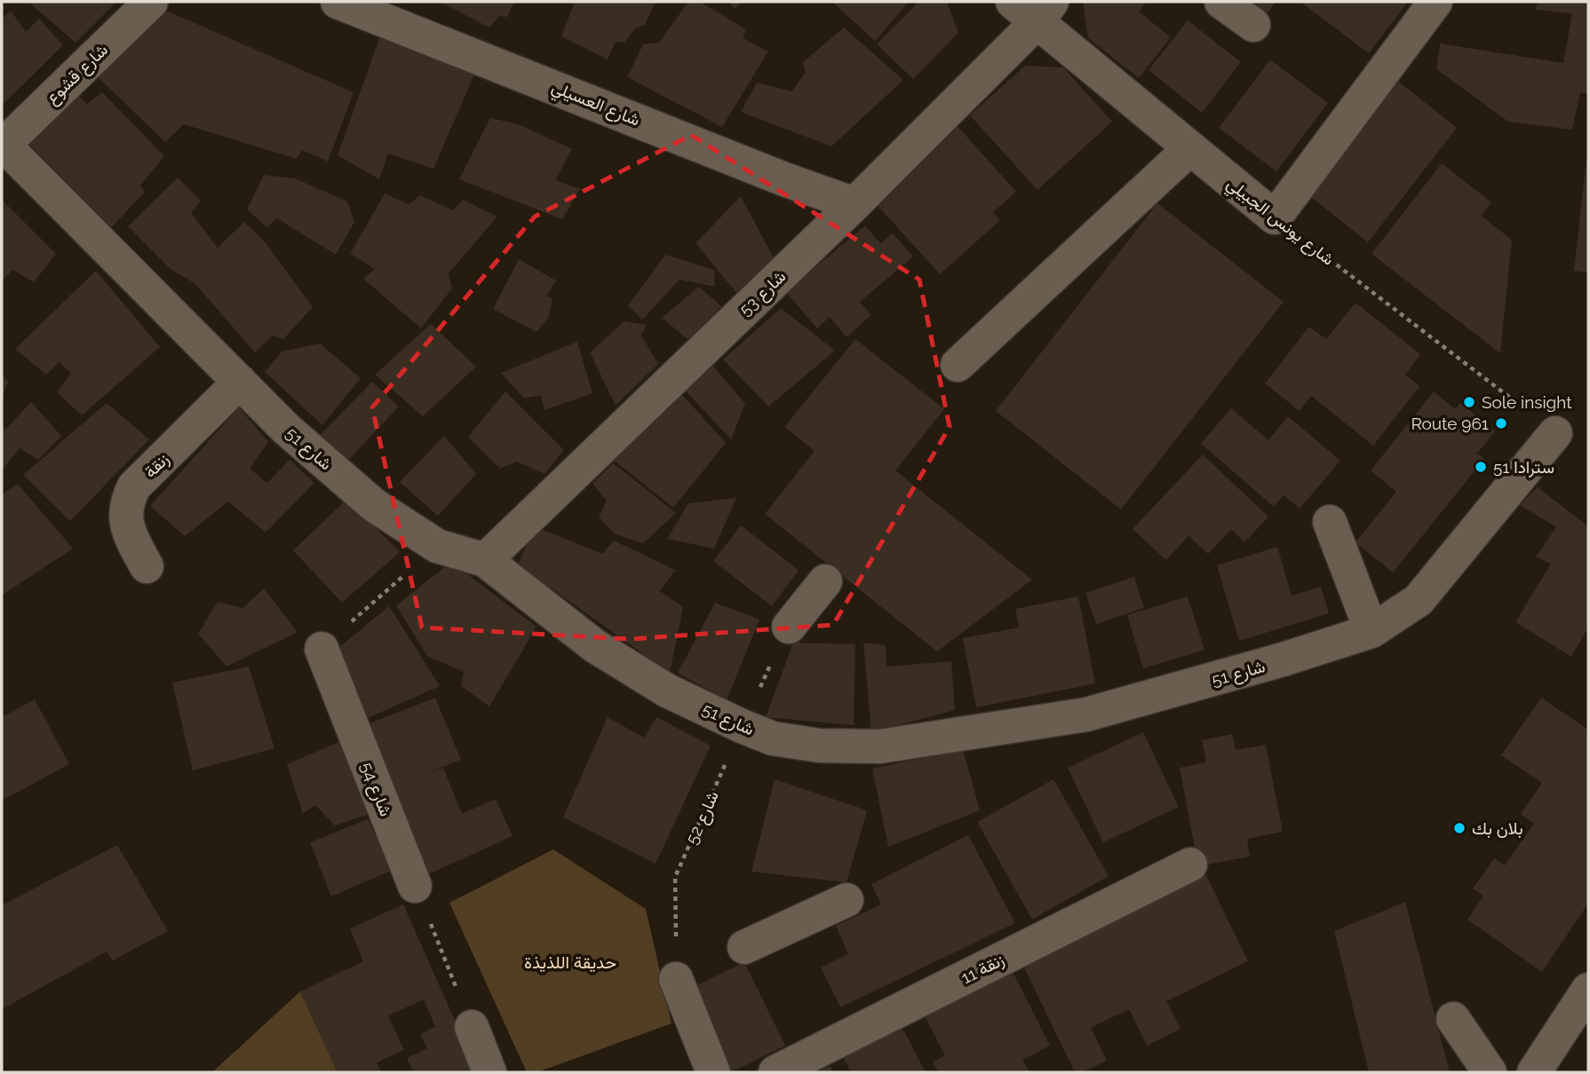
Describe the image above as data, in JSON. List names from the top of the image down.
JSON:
{
  "streets": {
    "street": [
      "شارع قشوع",
      "شارع العسيلي",
      "شارع يونس الجبيلي",
      "شارع 53",
      "شارع 51",
      "زنقة",
      "شارع 54",
      "زنقة 11"
    ],
    "path": ["شارع 52"]
  },
  "crossings": [
    ["شارع قشوع", "شارع 51"],
    ["شارع العسيلي", "شارع 53"],
    ["شارع يونس الجبيلي", "شارع 53"],
    ["شارع يونس الجبيلي", "شارع 51"],
    ["شارع 53", "شارع 51"],
    ["شارع 51", "زنقة"],
    ["شارع 51", "شارع 52"]
  ],
  "parks": ["حديقة اللذيذة"],
  "places": [
    "Sole insight",
    "Route 961",
    "سترادا 51",
    "بلان بك"
  ]
}
